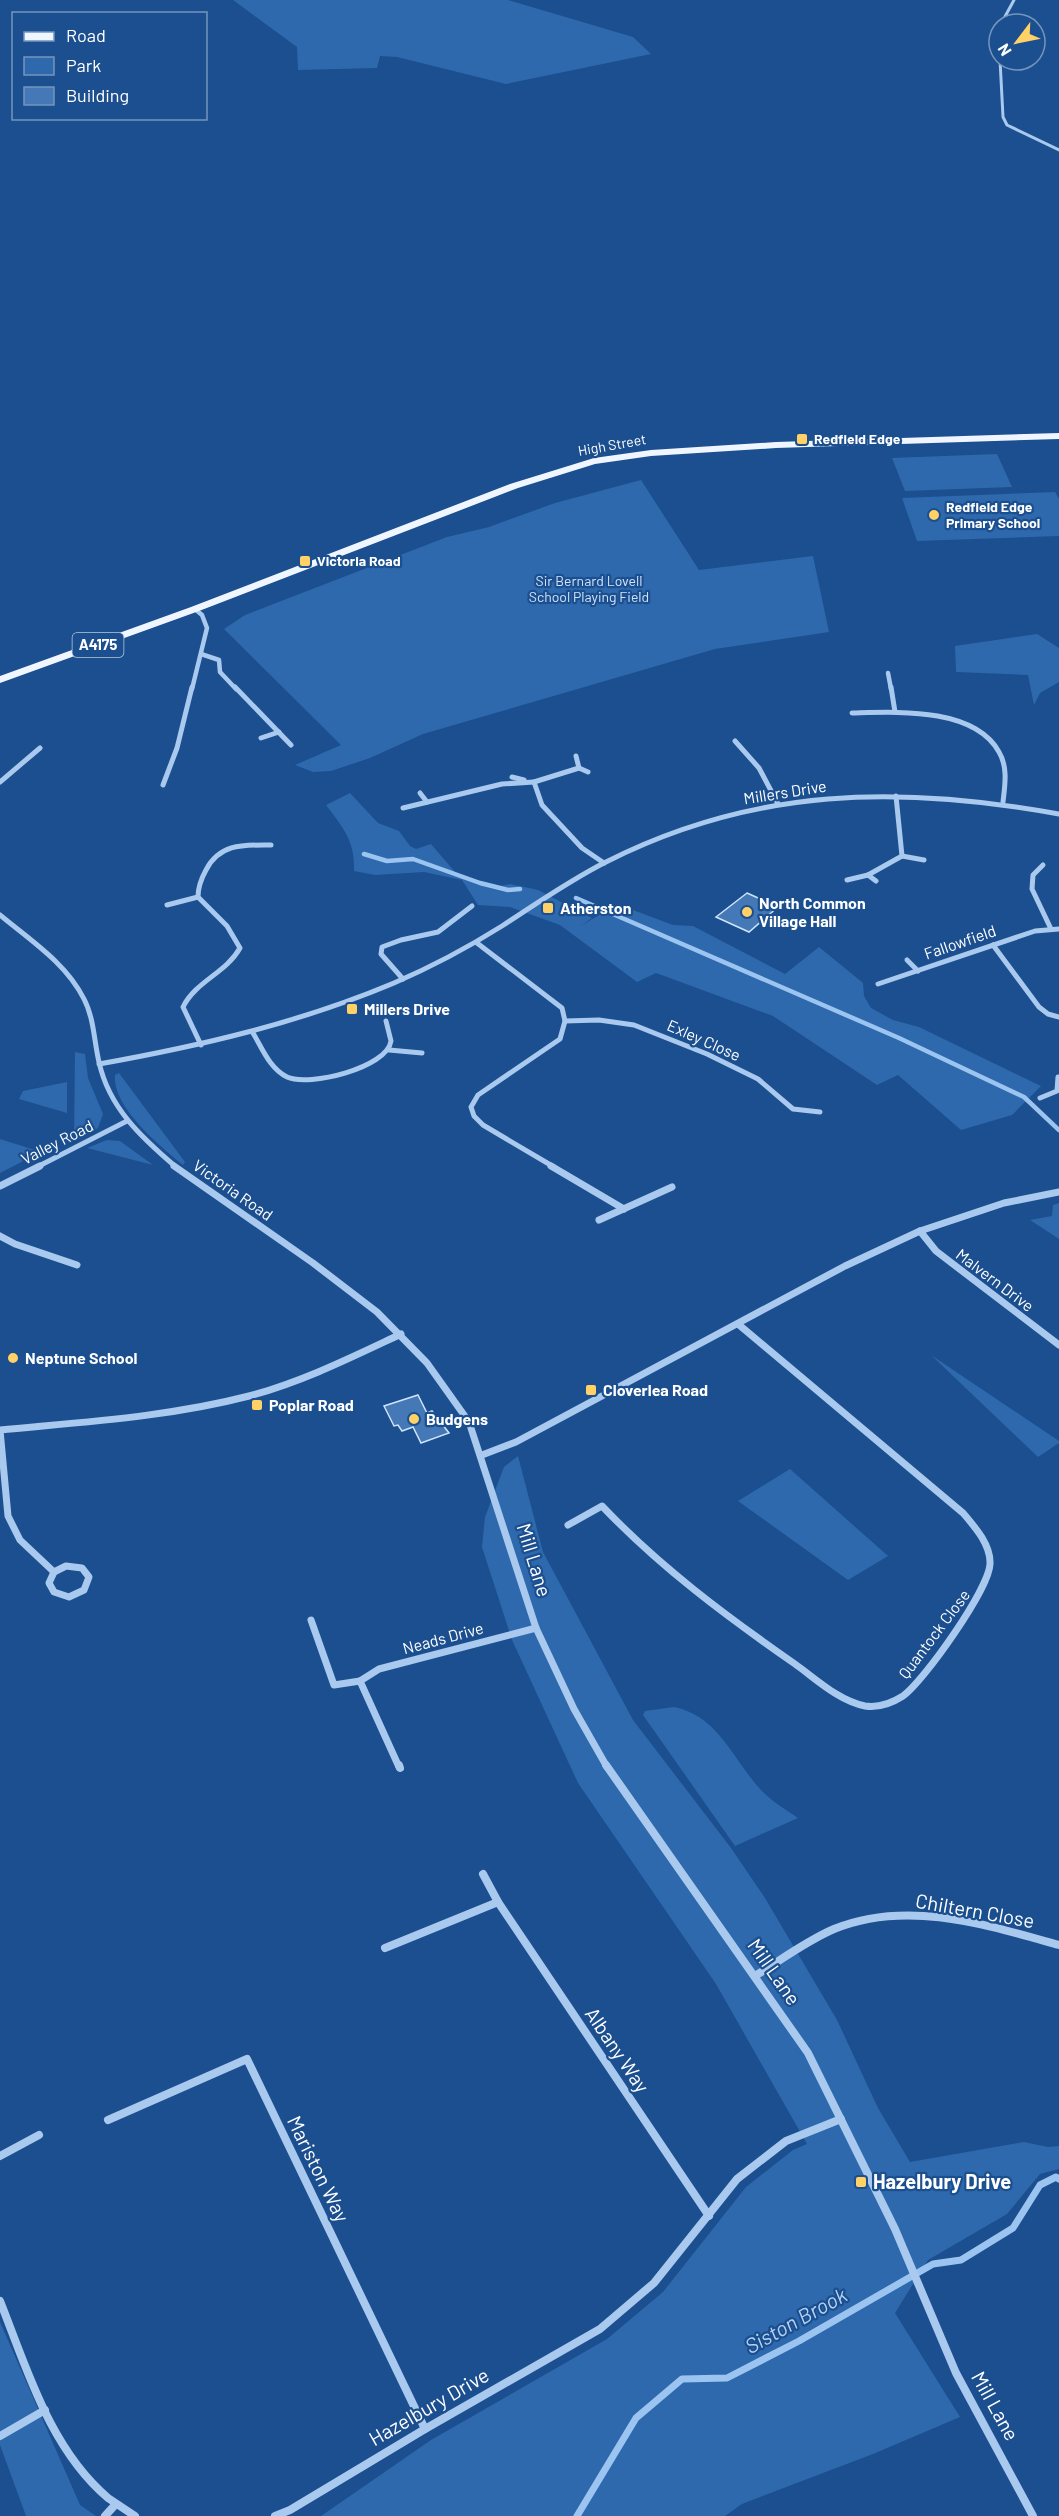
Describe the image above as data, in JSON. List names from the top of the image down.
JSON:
{
  "streets": {
    "main road": ["High Street", "A4175"],
    "street": [
      "Millers Drive",
      "Fallowfield",
      "Exley Close",
      "Valley Road",
      "Victoria Road",
      "Malvern Drive",
      "Mill Lane",
      "Quantock Close",
      "Neads Drive",
      "Chiltern Close",
      "Albany Way",
      "Mariston Way",
      "Hazelbury Drive"
    ]
  },
  "crossings": [
    ["High Street", "A4175"],
    ["Millers Drive", "Victoria Road"],
    ["Valley Road", "Victoria Road"],
    ["Victoria Road", "Mill Lane"],
    ["Mill Lane", "Neads Drive"],
    ["Mill Lane", "Chiltern Close"],
    ["Mill Lane", "Hazelbury Drive"],
    ["Albany Way", "Hazelbury Drive"],
    ["Mariston Way", "Hazelbury Drive"]
  ],
  "water": ["Siston Brook"],
  "parks": ["Sir Bernard Lovell School Playing Field"],
  "places": {
    "transit": [
      "Redfield Edge",
      "Victoria Road",
      "Atherston",
      "Millers Drive",
      "Cloverlea Road",
      "Poplar Road",
      "Hazelbury Drive"
    ],
    "other": [
      "Redfield Edge Primary School",
      "North Common Village Hall",
      "Neptune School",
      "Budgens"
    ]
  },
  "legend": ["Road", "Park", "Building"],
  "north": "bottom left"
}
